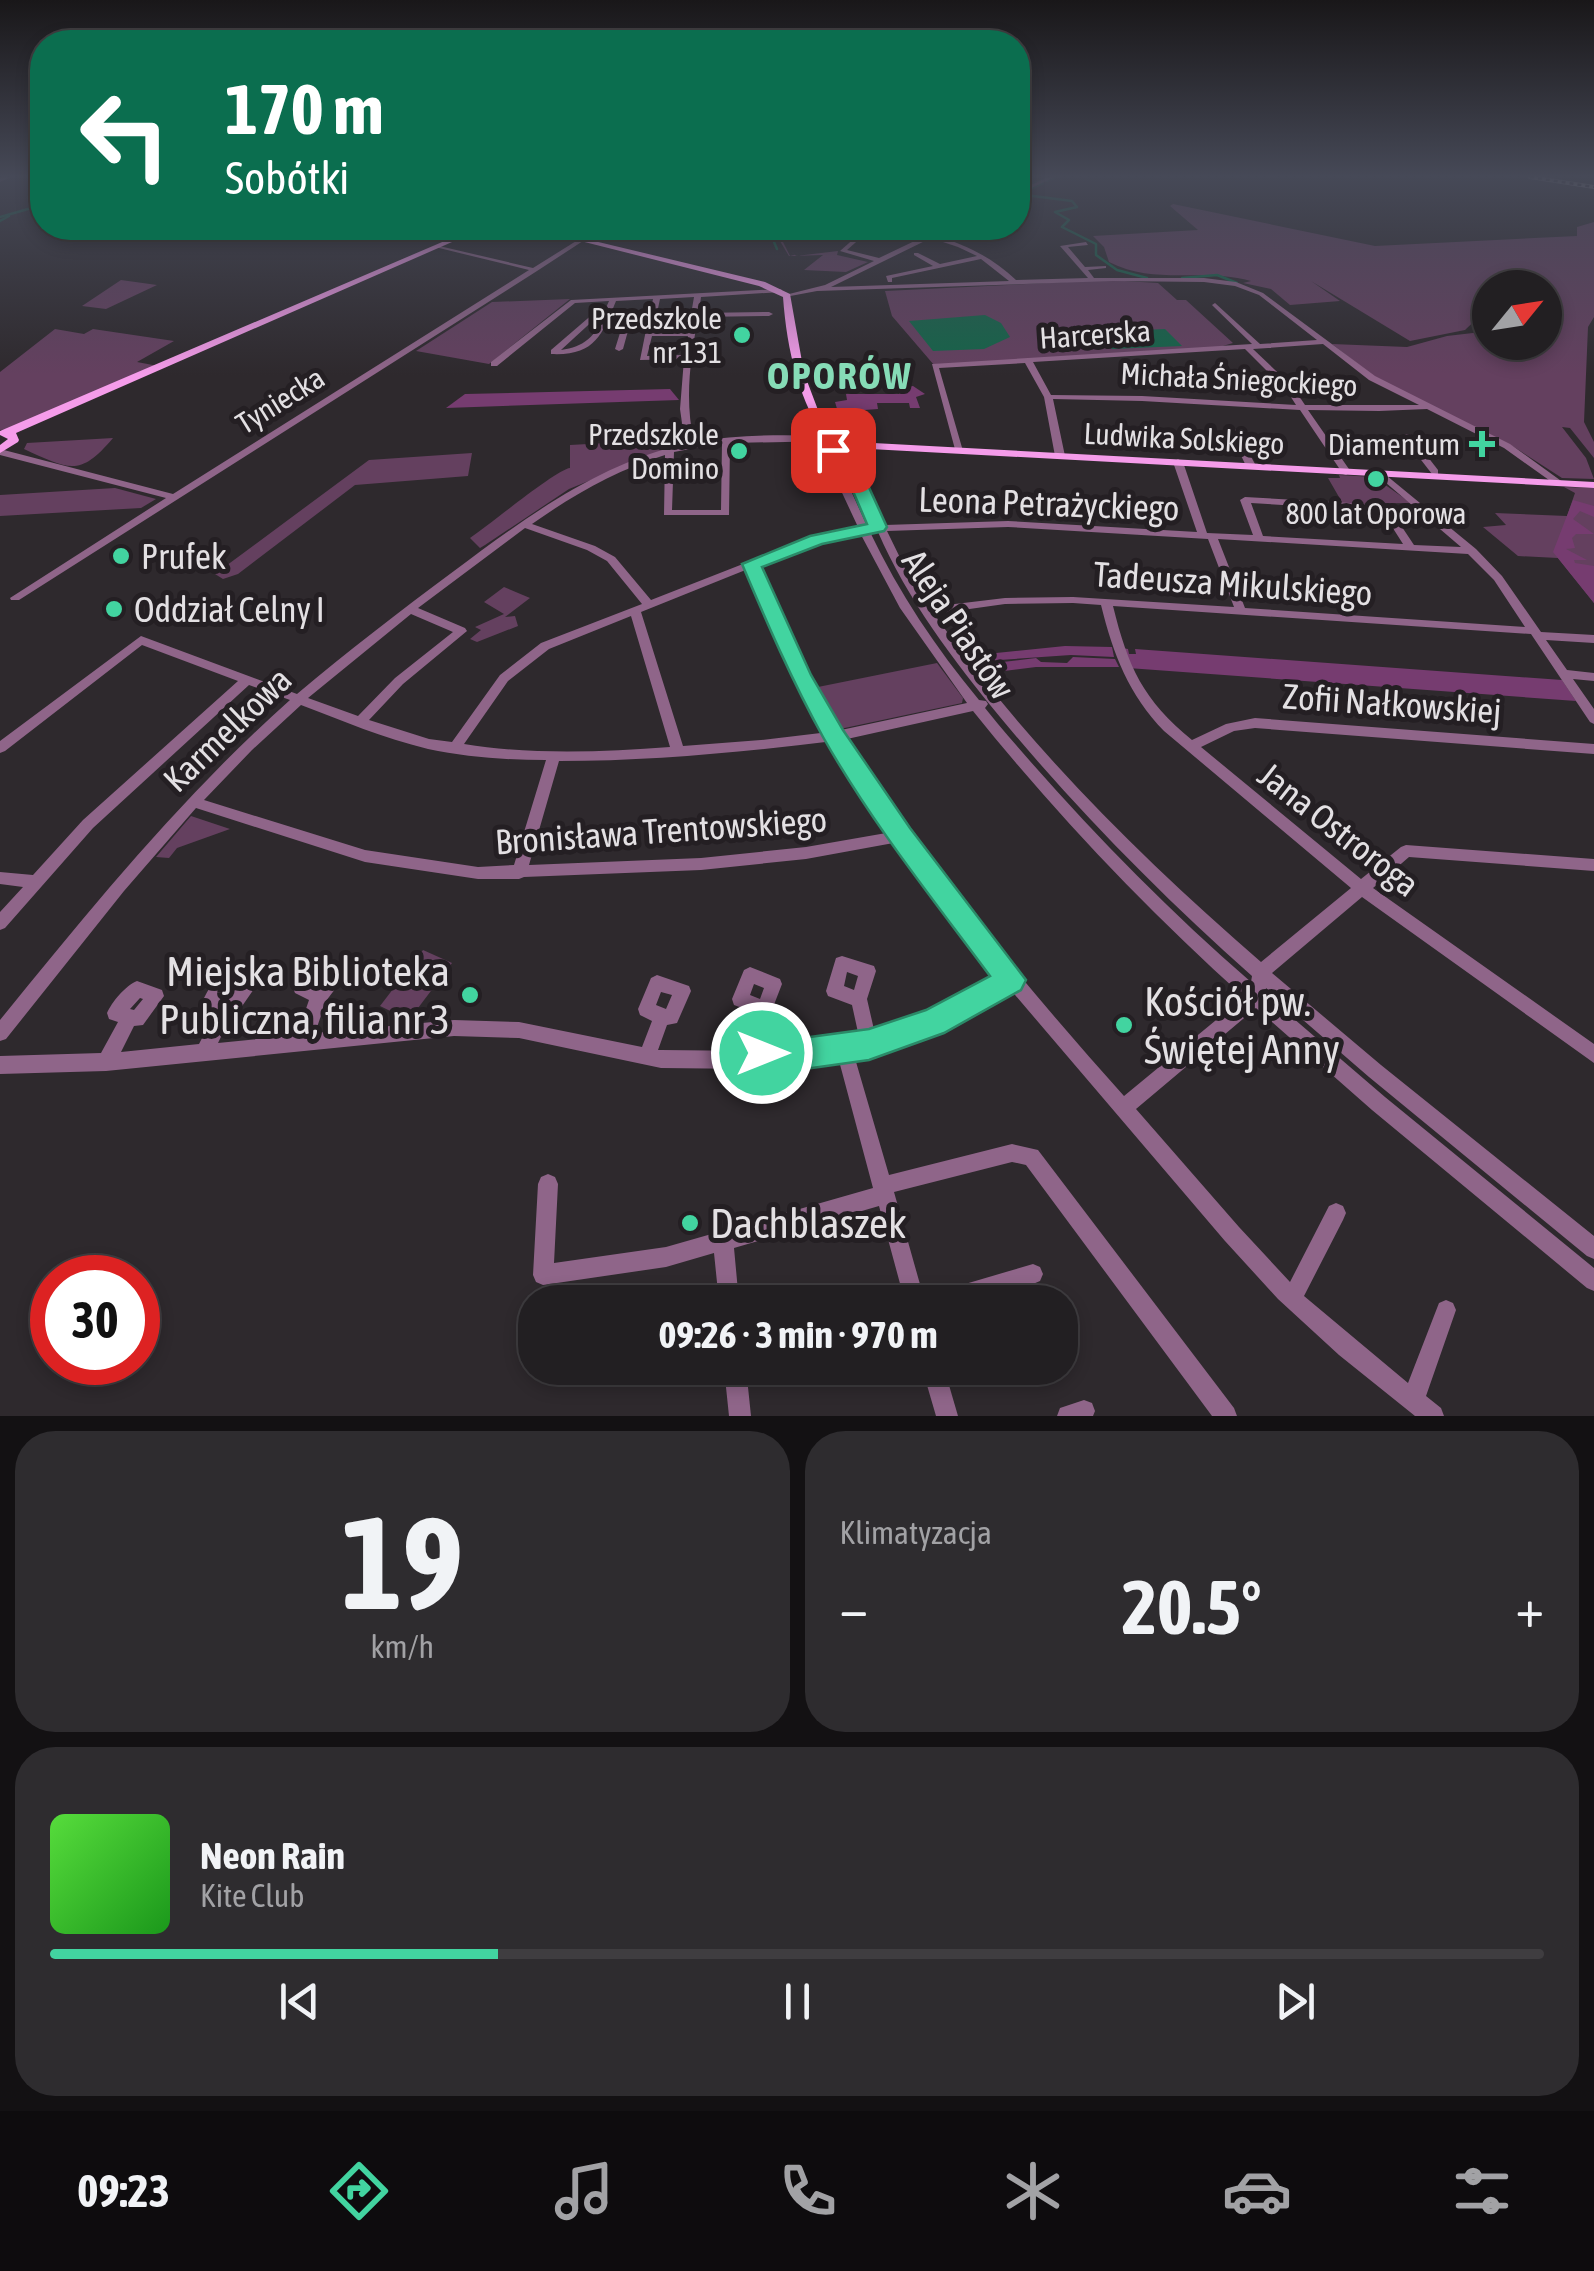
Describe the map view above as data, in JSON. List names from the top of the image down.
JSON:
{
  "streets": {
    "main road": ["Ludwika Solskiego"],
    "street": [
      "Harcerska",
      "Michała Śniegockiego",
      "Tyniecka",
      "Leona Petrażyckiego",
      "Tadeusza Mikulskiego",
      "Aleja Piastów",
      "Zofii Nałkowskiej",
      "Karmelkowa",
      "Jana Ostroroga",
      "Bronisława Trentowskiego"
    ]
  },
  "crossings": [
    ["Harcerska", "Ludwika Solskiego"],
    ["Ludwika Solskiego", "Aleja Piastów"],
    ["Ludwika Solskiego", "Karmelkowa"],
    ["Leona Petrażyckiego", "Aleja Piastów"],
    ["Tadeusza Mikulskiego", "Aleja Piastów"],
    ["Tadeusza Mikulskiego", "Jana Ostroroga"],
    ["Aleja Piastów", "Karmelkowa"],
    ["Zofii Nałkowskiej", "Jana Ostroroga"],
    ["Karmelkowa", "Bronisława Trentowskiego"]
  ],
  "districts": ["OPORÓW"],
  "places": {
    "other": [
      "Przedszkole nr 131",
      "Przedszkole Domino",
      "800 lat Oporowa",
      "Prufek",
      "Oddział Celny I",
      "Miejska Biblioteka Publiczna, filia nr 3",
      "Kościół pw. Świętej Anny",
      "Dachblaszek"
    ],
    "health": ["Diamentum"]
  },
  "north": "top right",
  "page": {
    "turn": ["170 m", "Sobótki"],
    "limit": "30",
    "trip": "09:26 · 3 min · 970 m",
    "tile": [
      ["19", "km/h"],
      "Klimatyzacja"
    ],
    "heat": ["−", "20.5°", "+"],
    "song": ["Neon Rain", "Kite Club"],
    "tabs": "09:23"
  }
}
